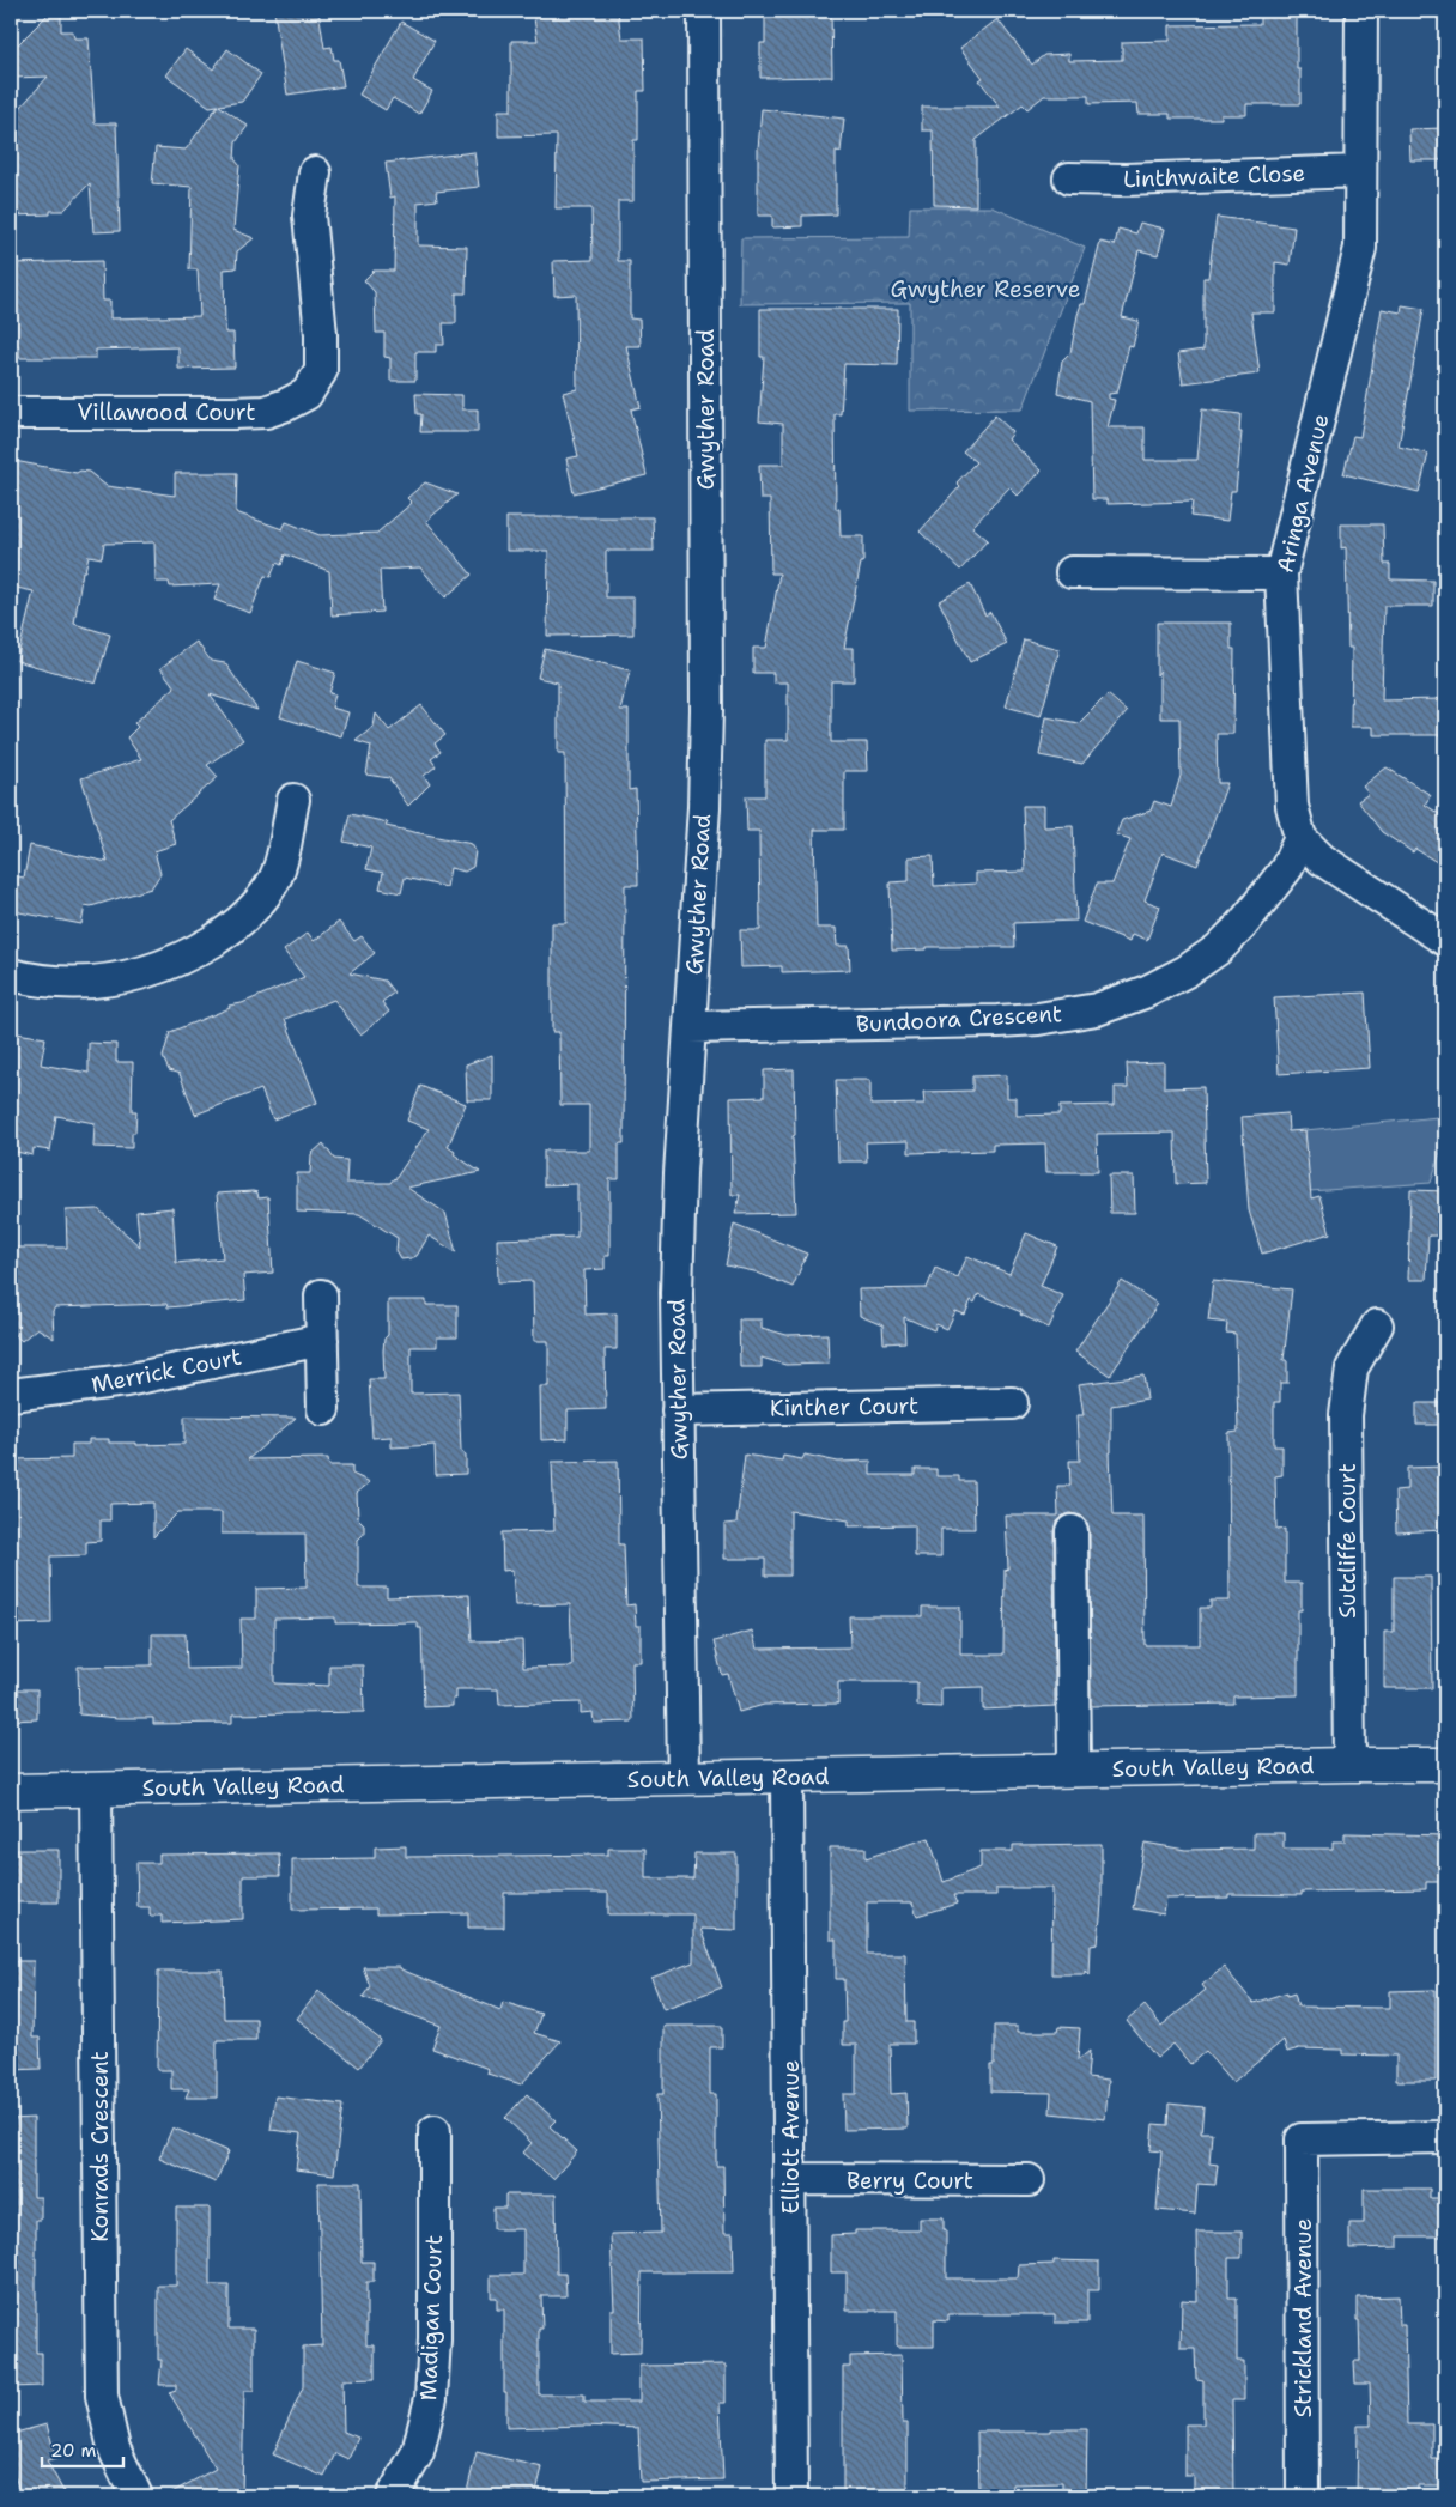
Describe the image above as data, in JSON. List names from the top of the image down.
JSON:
{
  "streets": {
    "main road": ["South Valley Road"],
    "street": [
      "Linthwaite Close",
      "Gwyther Road",
      "Villawood Court",
      "Aringa Avenue",
      "Bundoora Crescent",
      "Merrick Court",
      "Kinther Court",
      "Sutcliffe Court",
      "Elliott Avenue",
      "Konrads Crescent",
      "Berry Court",
      "Madigan Court",
      "Strickland Avenue"
    ]
  },
  "crossings": [
    ["Linthwaite Close", "Aringa Avenue"],
    ["Gwyther Road", "Bundoora Crescent"],
    ["Gwyther Road", "Kinther Court"],
    ["Gwyther Road", "South Valley Road"],
    ["Aringa Avenue", "Bundoora Crescent"],
    ["Sutcliffe Court", "South Valley Road"],
    ["South Valley Road", "Elliott Avenue"],
    ["South Valley Road", "Konrads Crescent"],
    ["Elliott Avenue", "Berry Court"]
  ],
  "parks": ["Gwyther Reserve"],
  "scale_bar": "20 m"
}
